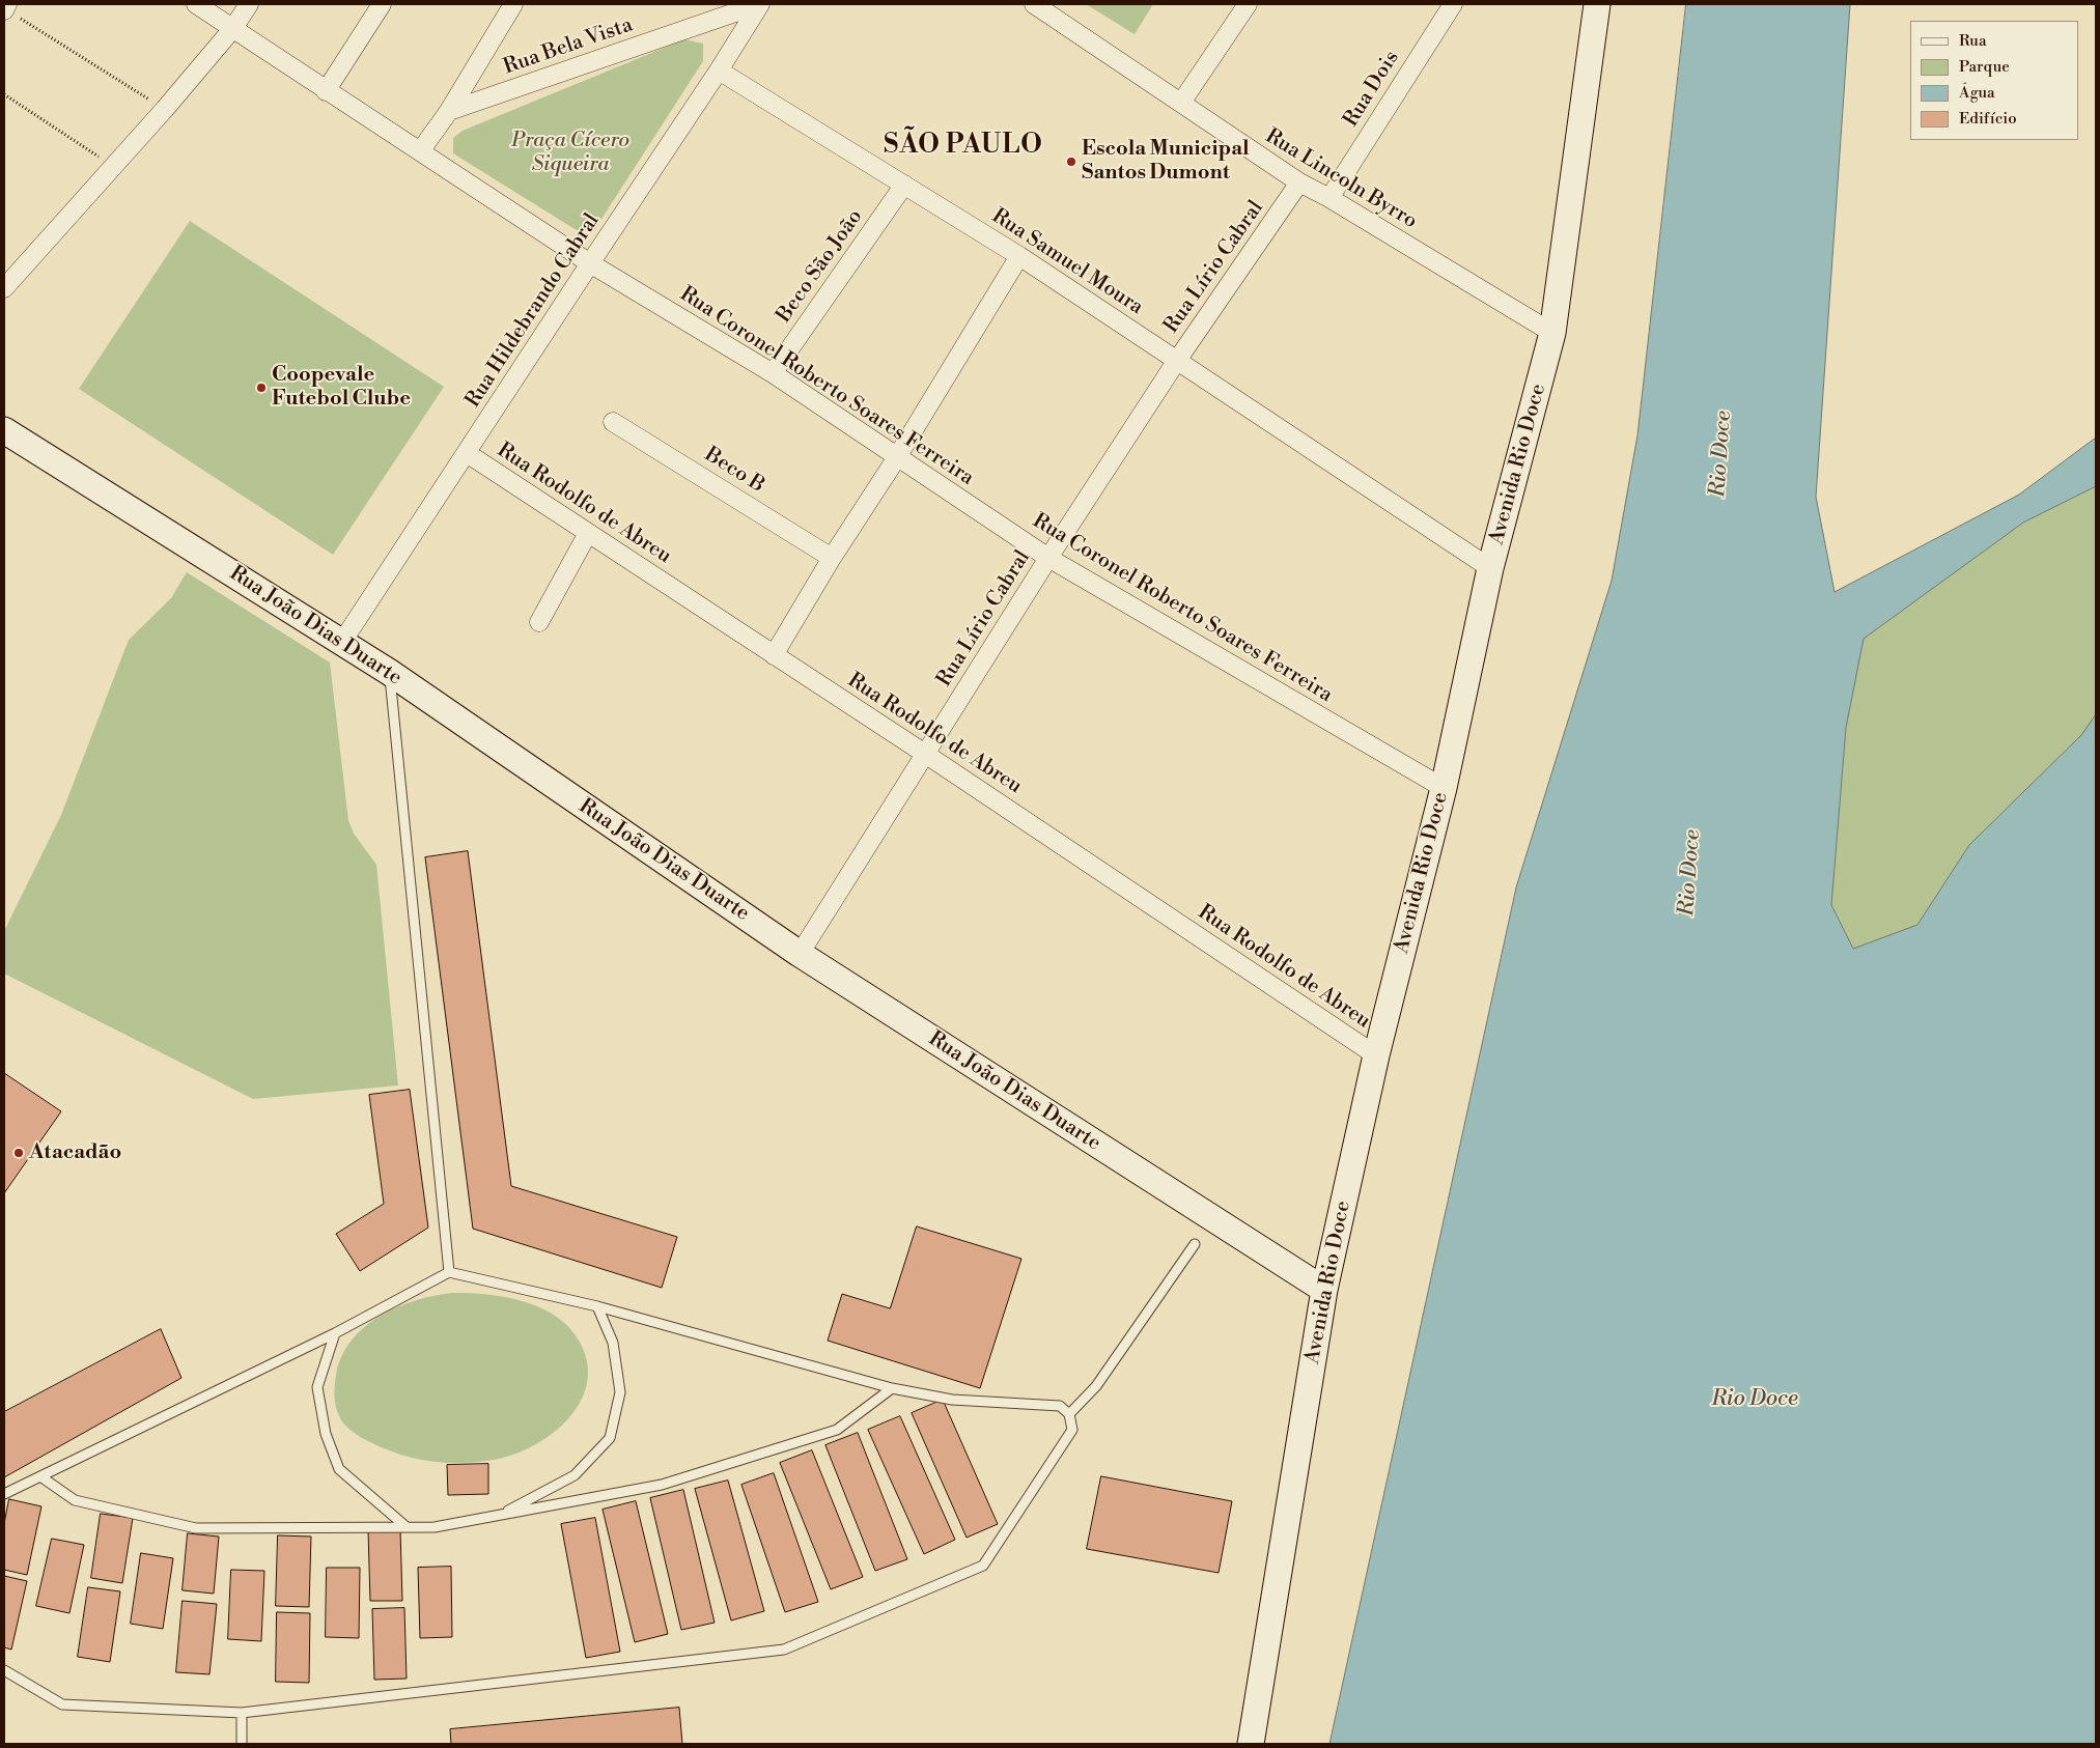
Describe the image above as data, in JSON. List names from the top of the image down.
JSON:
{
  "streets": {
    "street": [
      "Rua Bela Vista",
      "Rua Dois",
      "Rua Lincoln Byrro",
      "Rua Samuel Moura",
      "Beco São João",
      "Rua Lírio Cabral",
      "Rua Hildebrando Cabral",
      "Rua Coronel Roberto Soares Ferreira",
      "Avenida Rio Doce",
      "Beco B",
      "Rua Rodolfo de Abreu",
      "Rua João Dias Duarte"
    ]
  },
  "crossings": [
    ["Rua Bela Vista", "Rua Hildebrando Cabral"],
    ["Rua Dois", "Rua Lincoln Byrro"],
    ["Rua Lincoln Byrro", "Rua Lírio Cabral"],
    ["Rua Lincoln Byrro", "Avenida Rio Doce"],
    ["Rua Samuel Moura", "Beco São João"],
    ["Rua Samuel Moura", "Rua Lírio Cabral"],
    ["Rua Samuel Moura", "Rua Hildebrando Cabral"],
    ["Rua Samuel Moura", "Avenida Rio Doce"],
    ["Beco São João", "Rua Coronel Roberto Soares Ferreira"],
    ["Rua Lírio Cabral", "Rua Coronel Roberto Soares Ferreira"],
    ["Rua Lírio Cabral", "Rua Rodolfo de Abreu"],
    ["Rua Lírio Cabral", "Rua João Dias Duarte"],
    ["Rua Hildebrando Cabral", "Rua Coronel Roberto Soares Ferreira"],
    ["Rua Hildebrando Cabral", "Rua Rodolfo de Abreu"],
    ["Rua Hildebrando Cabral", "Rua João Dias Duarte"],
    ["Rua Coronel Roberto Soares Ferreira", "Avenida Rio Doce"],
    ["Avenida Rio Doce", "Rua Rodolfo de Abreu"],
    ["Avenida Rio Doce", "Rua João Dias Duarte"]
  ],
  "districts": ["SÃO PAULO"],
  "water": ["Rio Doce"],
  "parks": ["Praça Cícero Siqueira"],
  "places": ["Escola Municipal Santos Dumont", "Coopevale Futebol Clube", "Atacadão"],
  "legend": [
    "Rua",
    "Parque",
    "Água",
    "Edifício"
  ]
}
